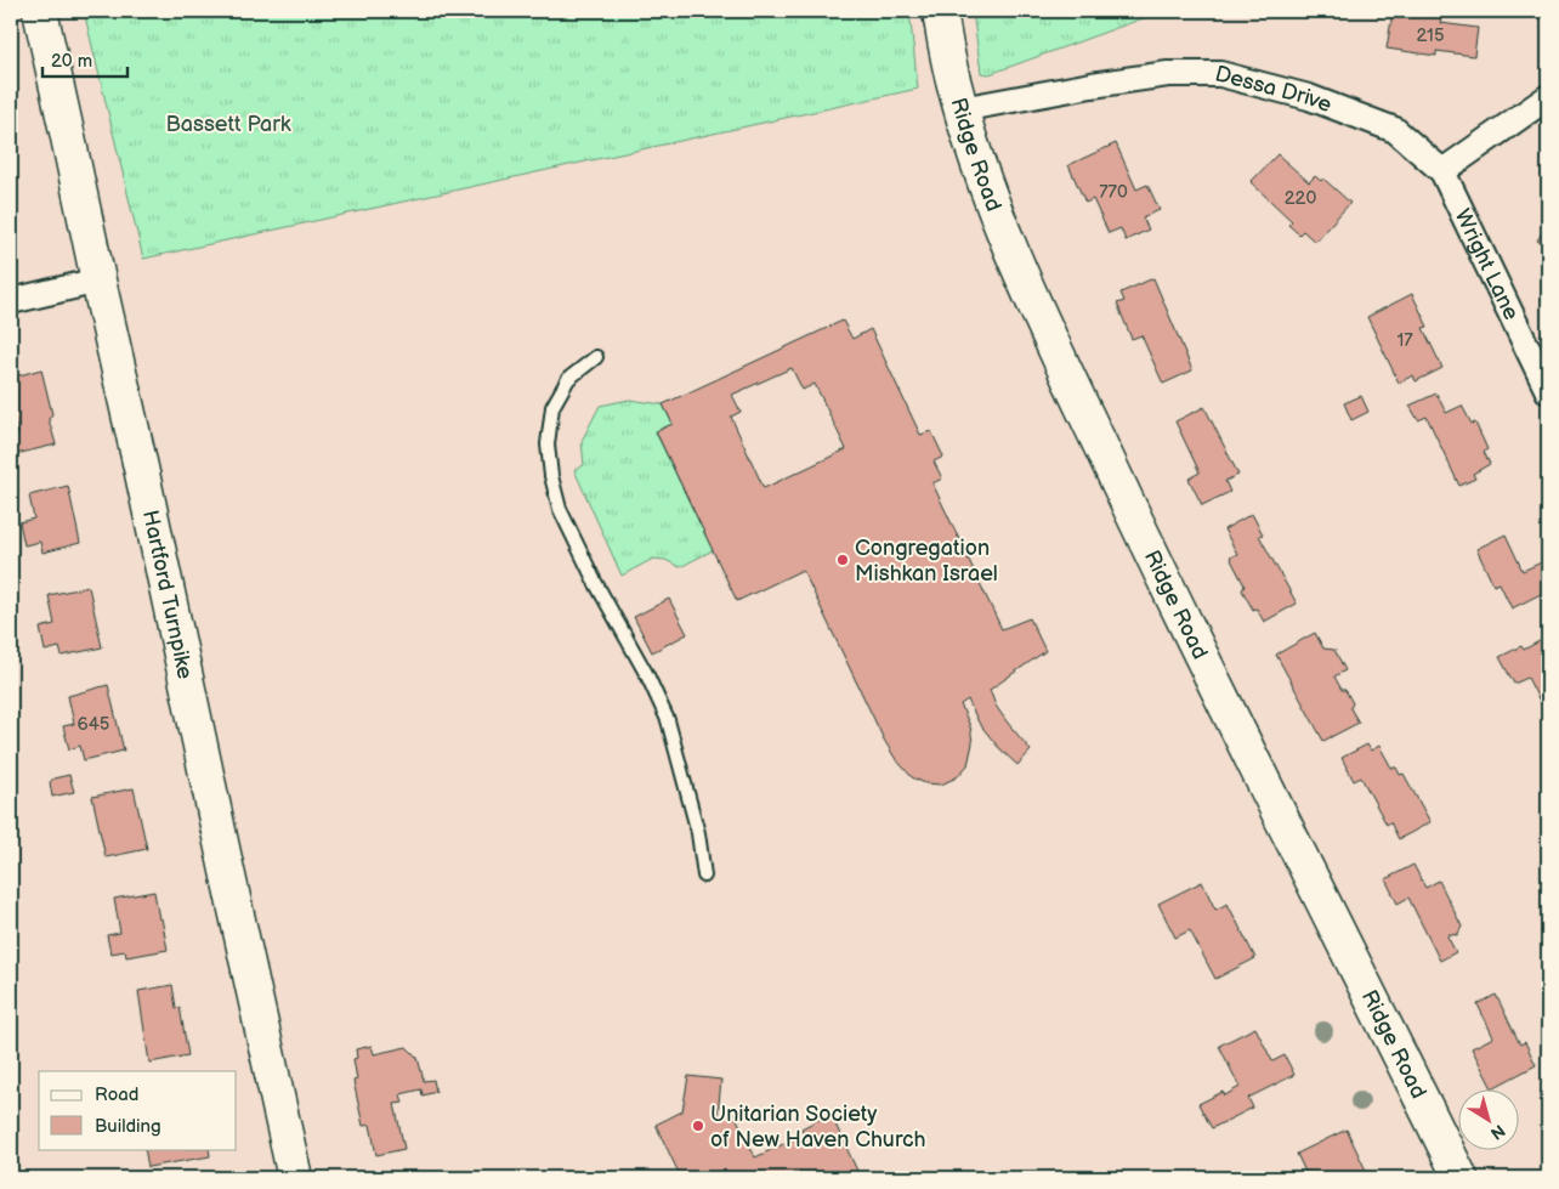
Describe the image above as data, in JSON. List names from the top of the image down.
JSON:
{
  "streets": {
    "main road": ["Ridge Road", "Hartford Turnpike"],
    "street": ["Dessa Drive", "Wright Lane"]
  },
  "crossings": [
    ["Dessa Drive", "Ridge Road"],
    ["Dessa Drive", "Wright Lane"]
  ],
  "parks": ["Bassett Park"],
  "places": ["Congregation Mishkan Israel", "Unitarian Society of New Haven Church"],
  "house_numbers": [
    "215",
    "770",
    "220",
    "17",
    "645"
  ],
  "legend": ["Road", "Building"],
  "scale_bar": "20 m",
  "north": "bottom right"
}
